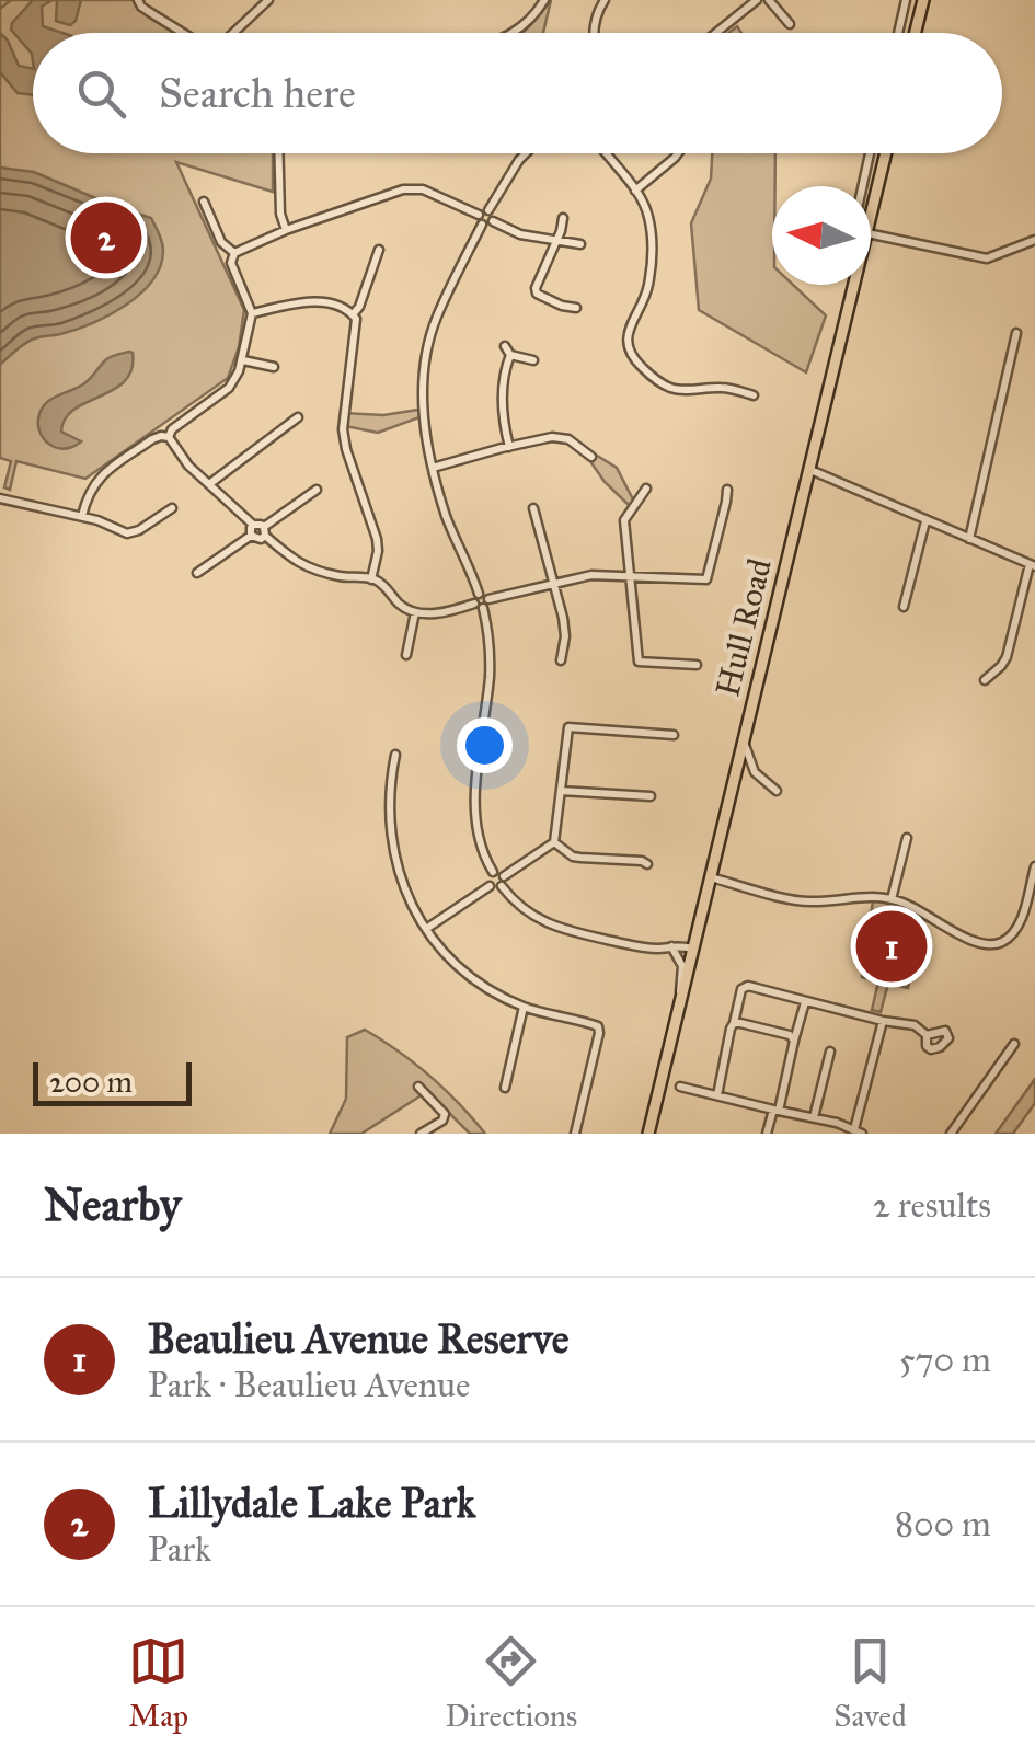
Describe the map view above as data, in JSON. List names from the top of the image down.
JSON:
{
  "streets": {
    "main road": ["Hull Road"]
  },
  "scale_bar": "200 m",
  "north": "left",
  "page": {
    "search": "Search here",
    "pins": ["2", "1"],
    "scale": "200 m",
    "heading": ["Nearby", "2 results"],
    "list": [
      {
        "mark": "1",
        "name": "Beaulieu Avenue Reserve",
        "note": "Park · Beaulieu Avenue",
        "value": "570 m"
      },
      {
        "mark": "2",
        "name": "Lillydale Lake Park",
        "note": "Park",
        "value": "800 m"
      }
    ],
    "nav": ["Map", "Directions", "Saved"]
  }
}
